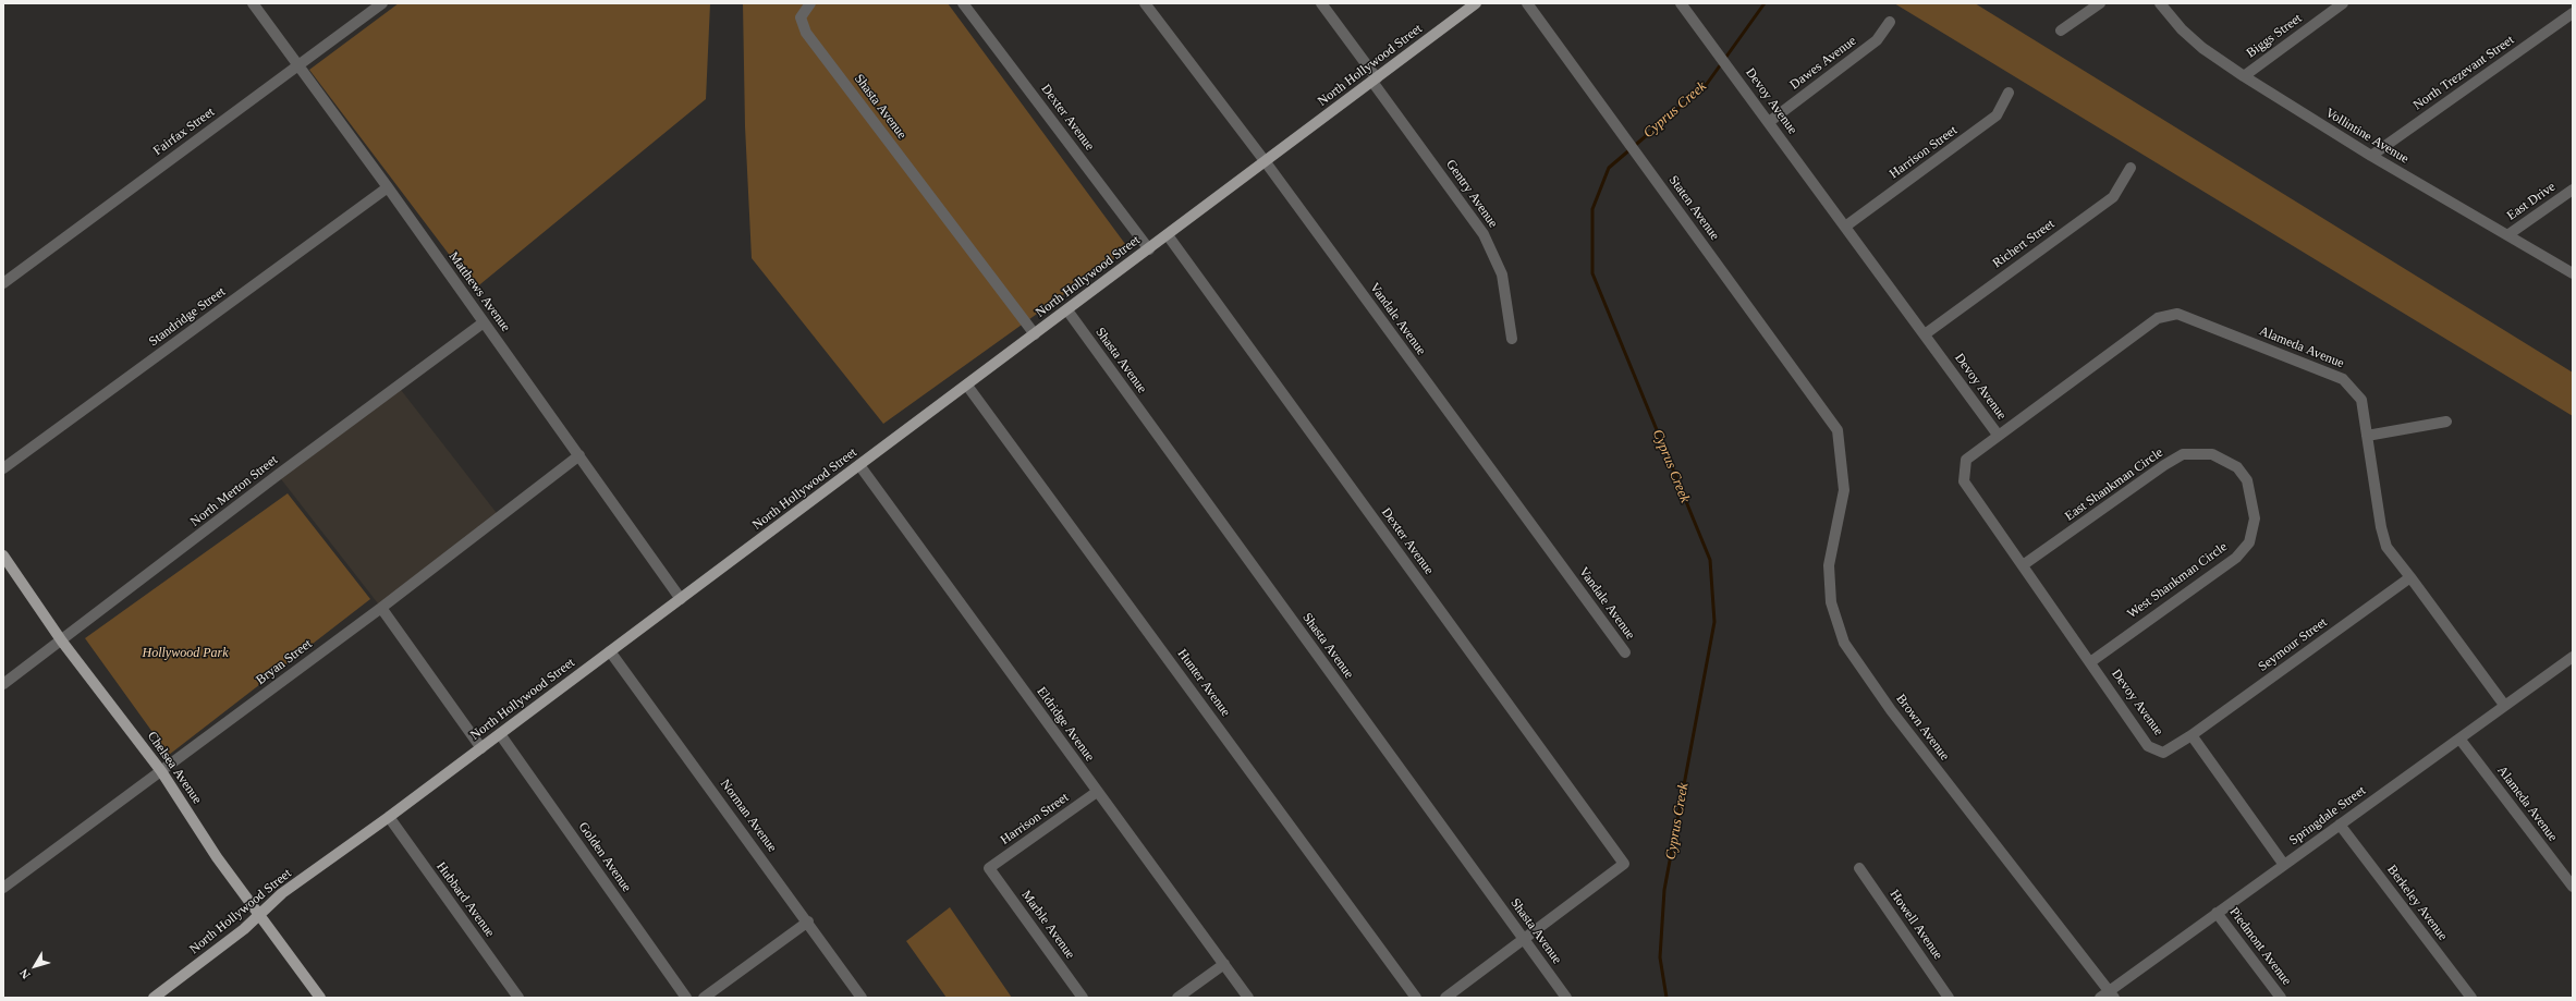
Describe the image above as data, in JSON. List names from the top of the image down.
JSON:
{
  "streets": {
    "main road": ["North Hollywood Street", "Chelsea Avenue"],
    "street": [
      "Biggs Street",
      "Dawes Avenue",
      "North Trezevant Street",
      "Devoy Avenue",
      "Shasta Avenue",
      "Dexter Avenue",
      "Fairfax Street",
      "Vollintine Avenue",
      "Harrison Street",
      "Gentry Avenue",
      "East Drive",
      "Staten Avenue",
      "Richert Street",
      "Matthews Avenue",
      "Standridge Street",
      "Vandale Avenue",
      "Alameda Avenue",
      "East Shankman Circle",
      "North Merton Street",
      "West Shankman Circle",
      "Seymour Street",
      "Bryan Street",
      "Hunter Avenue",
      "Eldridge Avenue",
      "Brown Avenue",
      "Norman Avenue",
      "Springdale Street",
      "Golden Avenue",
      "Hubbard Avenue",
      "Berkeley Avenue",
      "Marble Avenue",
      "Howell Avenue",
      "Piedmont Avenue"
    ]
  },
  "crossings": [
    ["Biggs Street", "Vollintine Avenue"],
    ["Dawes Avenue", "Devoy Avenue"],
    ["North Hollywood Street", "Shasta Avenue"],
    ["North Hollywood Street", "Dexter Avenue"],
    ["North Hollywood Street", "Gentry Avenue"],
    ["North Hollywood Street", "Matthews Avenue"],
    ["North Hollywood Street", "Vandale Avenue"],
    ["North Hollywood Street", "Hunter Avenue"],
    ["North Hollywood Street", "Eldridge Avenue"],
    ["North Hollywood Street", "Chelsea Avenue"],
    ["North Hollywood Street", "Norman Avenue"],
    ["North Hollywood Street", "Golden Avenue"],
    ["North Hollywood Street", "Hubbard Avenue"],
    ["North Trezevant Street", "Vollintine Avenue"],
    ["Devoy Avenue", "Harrison Street"],
    ["Devoy Avenue", "Richert Street"],
    ["Devoy Avenue", "Alameda Avenue"],
    ["Devoy Avenue", "East Shankman Circle"],
    ["Devoy Avenue", "West Shankman Circle"],
    ["Devoy Avenue", "Seymour Street"],
    ["Shasta Avenue", "Dexter Avenue"],
    ["Fairfax Street", "Matthews Avenue"],
    ["Vollintine Avenue", "East Drive"],
    ["Harrison Street", "Eldridge Avenue"],
    ["Harrison Street", "Marble Avenue"],
    ["Staten Avenue", "Brown Avenue"],
    ["Matthews Avenue", "Standridge Street"],
    ["Matthews Avenue", "North Merton Street"],
    ["Matthews Avenue", "Bryan Street"],
    ["Alameda Avenue", "Seymour Street"],
    ["Alameda Avenue", "Springdale Street"],
    ["East Shankman Circle", "West Shankman Circle"],
    ["North Merton Street", "Chelsea Avenue"],
    ["Bryan Street", "Chelsea Avenue"],
    ["Brown Avenue", "Springdale Street"],
    ["Springdale Street", "Berkeley Avenue"],
    ["Springdale Street", "Piedmont Avenue"]
  ],
  "water": ["Cyprus Creek"],
  "parks": ["Hollywood Park"],
  "north": "bottom left"
}
